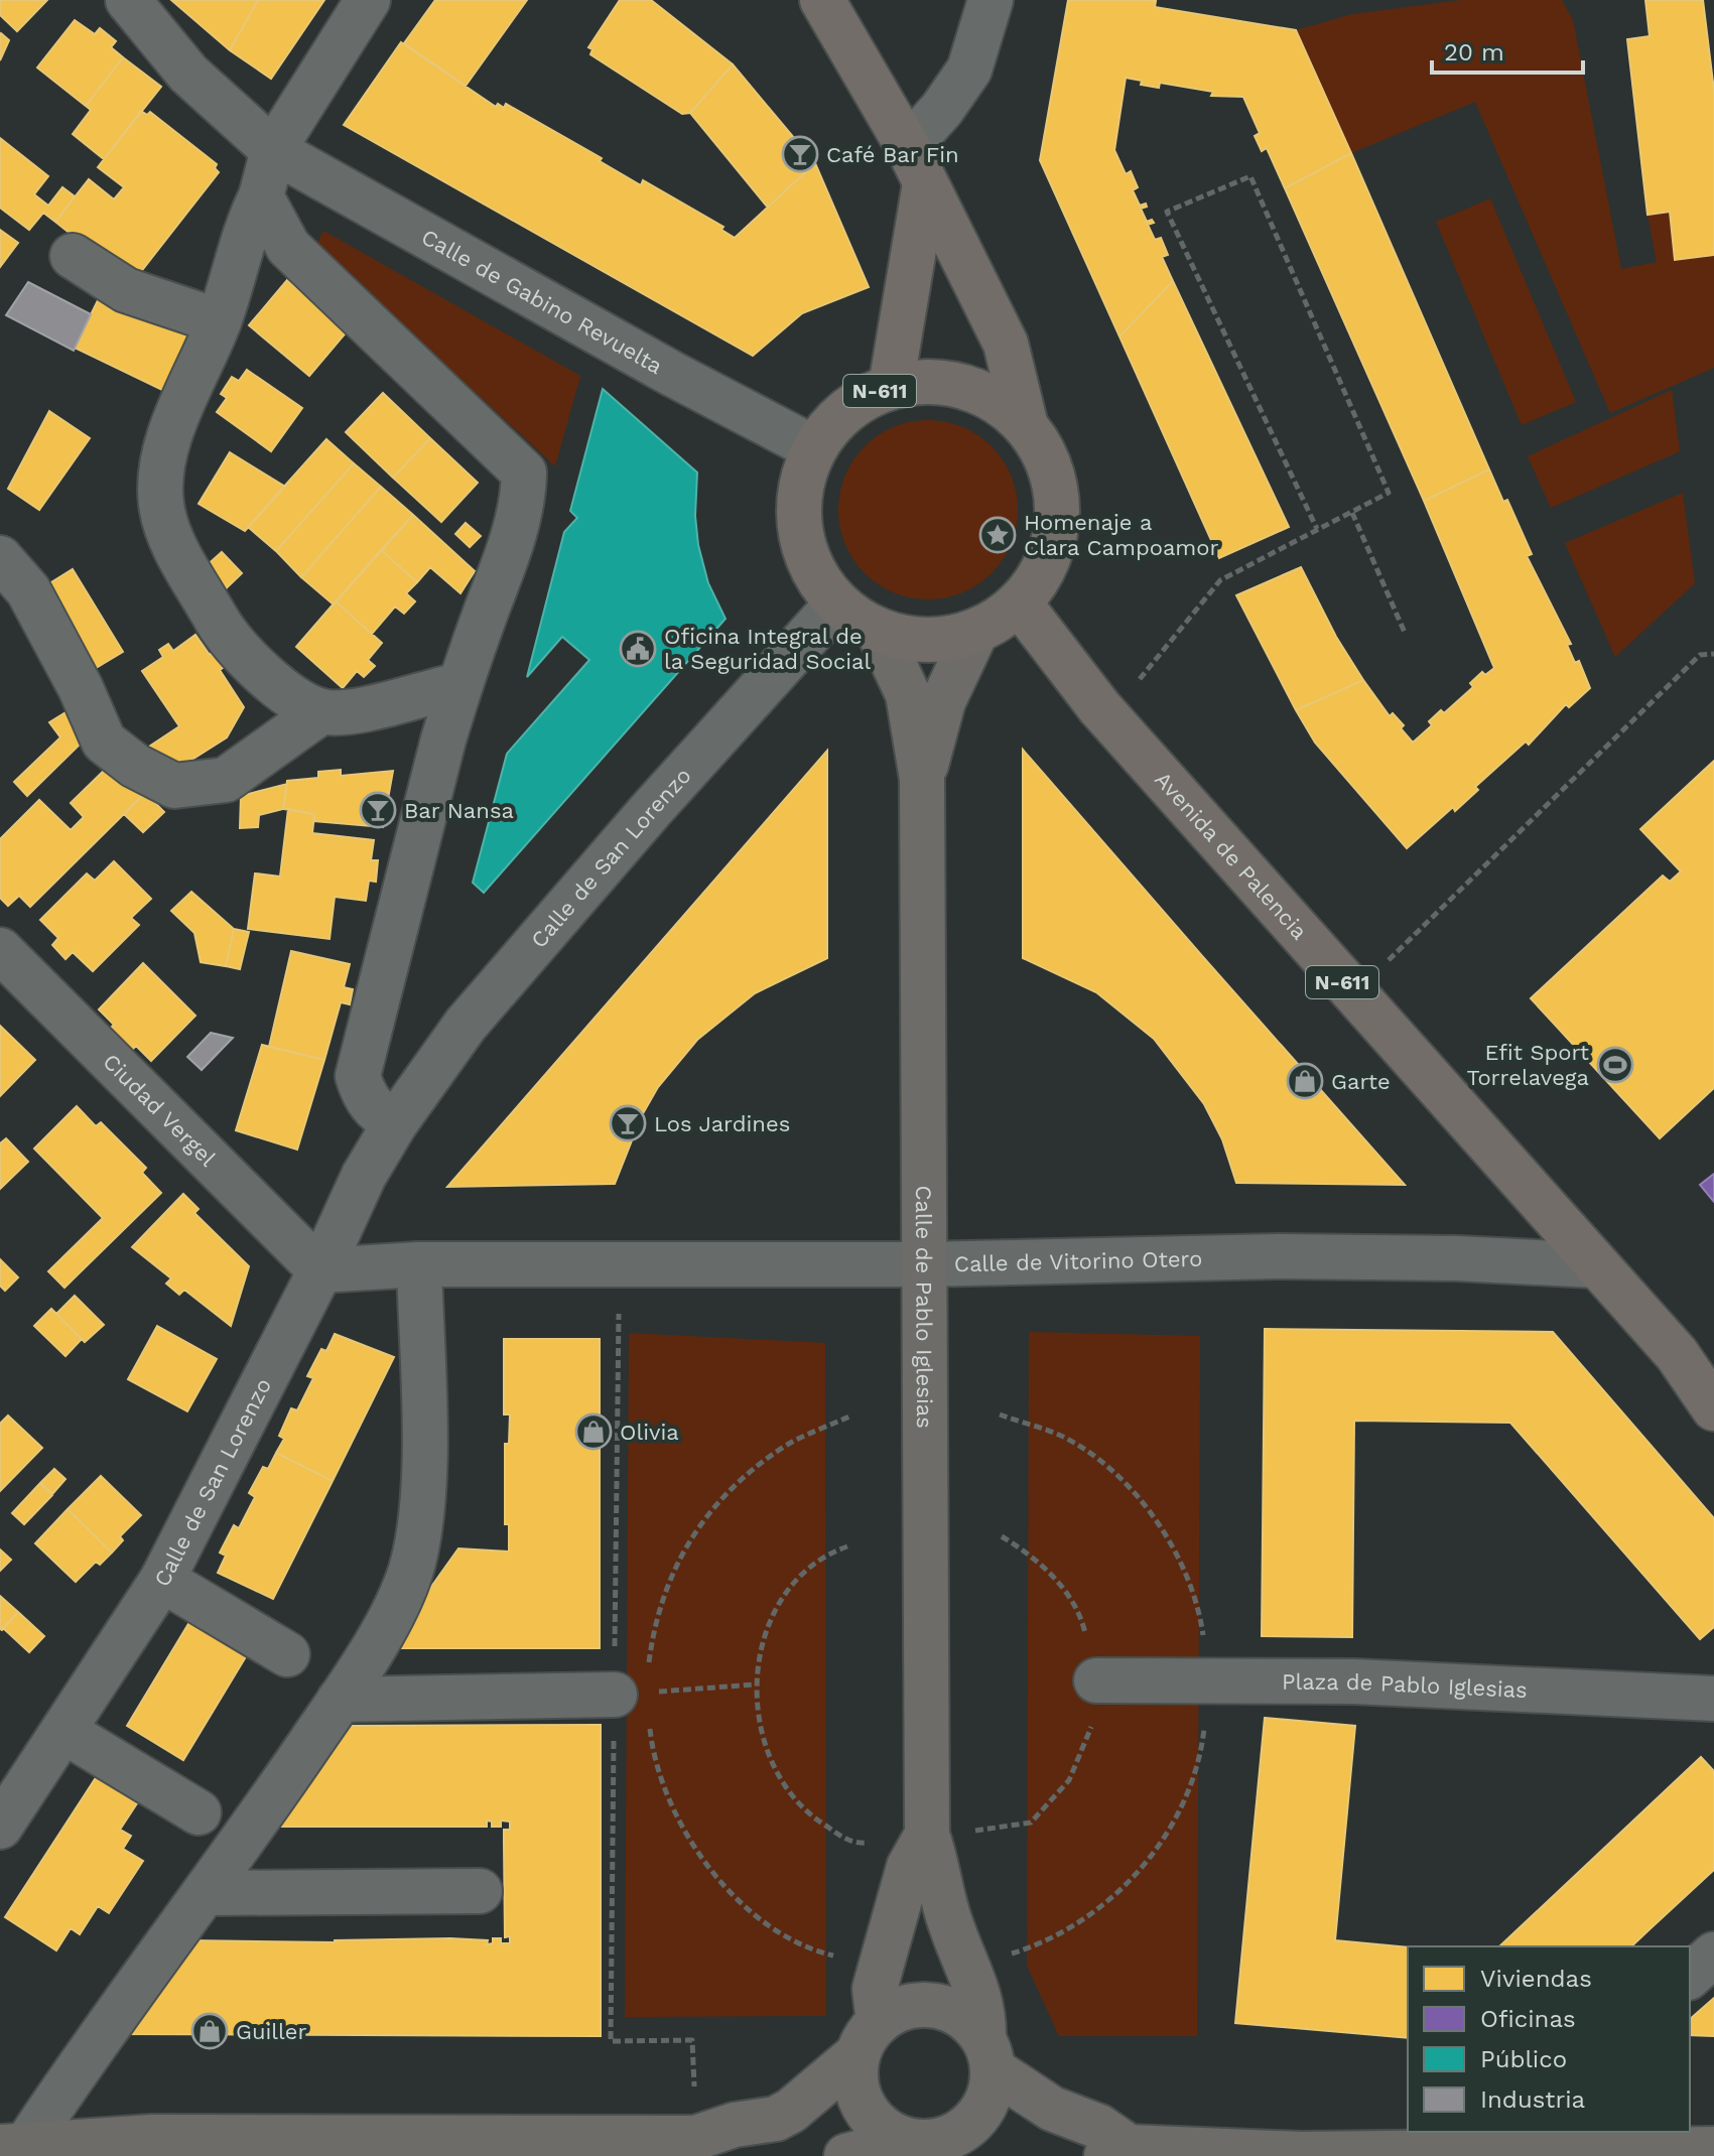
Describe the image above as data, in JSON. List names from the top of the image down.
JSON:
{
  "streets": {
    "highway": ["N-611", "Avenida de Palencia"],
    "main road": ["Calle de Pablo Iglesias"],
    "street": [
      "Calle de Gabino Revuelta",
      "Calle de San Lorenzo",
      "Ciudad Vergel",
      "Calle de Vitorino Otero",
      "Plaza de Pablo Iglesias"
    ]
  },
  "crossings": [
    ["Calle de Gabino Revuelta", "N-611"],
    ["Calle de Gabino Revuelta", "Avenida de Palencia"],
    ["Calle de Gabino Revuelta", "Calle de San Lorenzo"],
    ["Calle de Gabino Revuelta", "Calle de Pablo Iglesias"],
    ["N-611", "Avenida de Palencia"],
    ["N-611", "Calle de San Lorenzo"],
    ["N-611", "Calle de Pablo Iglesias"],
    ["Avenida de Palencia", "Calle de San Lorenzo"],
    ["Avenida de Palencia", "Calle de Vitorino Otero"],
    ["Avenida de Palencia", "Calle de Pablo Iglesias"],
    ["Calle de San Lorenzo", "Ciudad Vergel"],
    ["Calle de San Lorenzo", "Calle de Vitorino Otero"],
    ["Calle de San Lorenzo", "Calle de Pablo Iglesias"],
    ["Ciudad Vergel", "Calle de Vitorino Otero"],
    ["Calle de Vitorino Otero", "Calle de Pablo Iglesias"]
  ],
  "places": {
    "bar": ["Café Bar Fin", "Bar Nansa", "Los Jardines"],
    "place": ["Homenaje a Clara Campoamor"],
    "public building": ["Oficina Integral de la Seguridad Social"],
    "sports": ["Efit Sport Torrelavega"],
    "shop": ["Garte", "Olivia", "Guiller"]
  },
  "legend": [
    "Viviendas",
    "Oficinas",
    "Público",
    "Industria"
  ],
  "scale_bar": "20 m"
}
